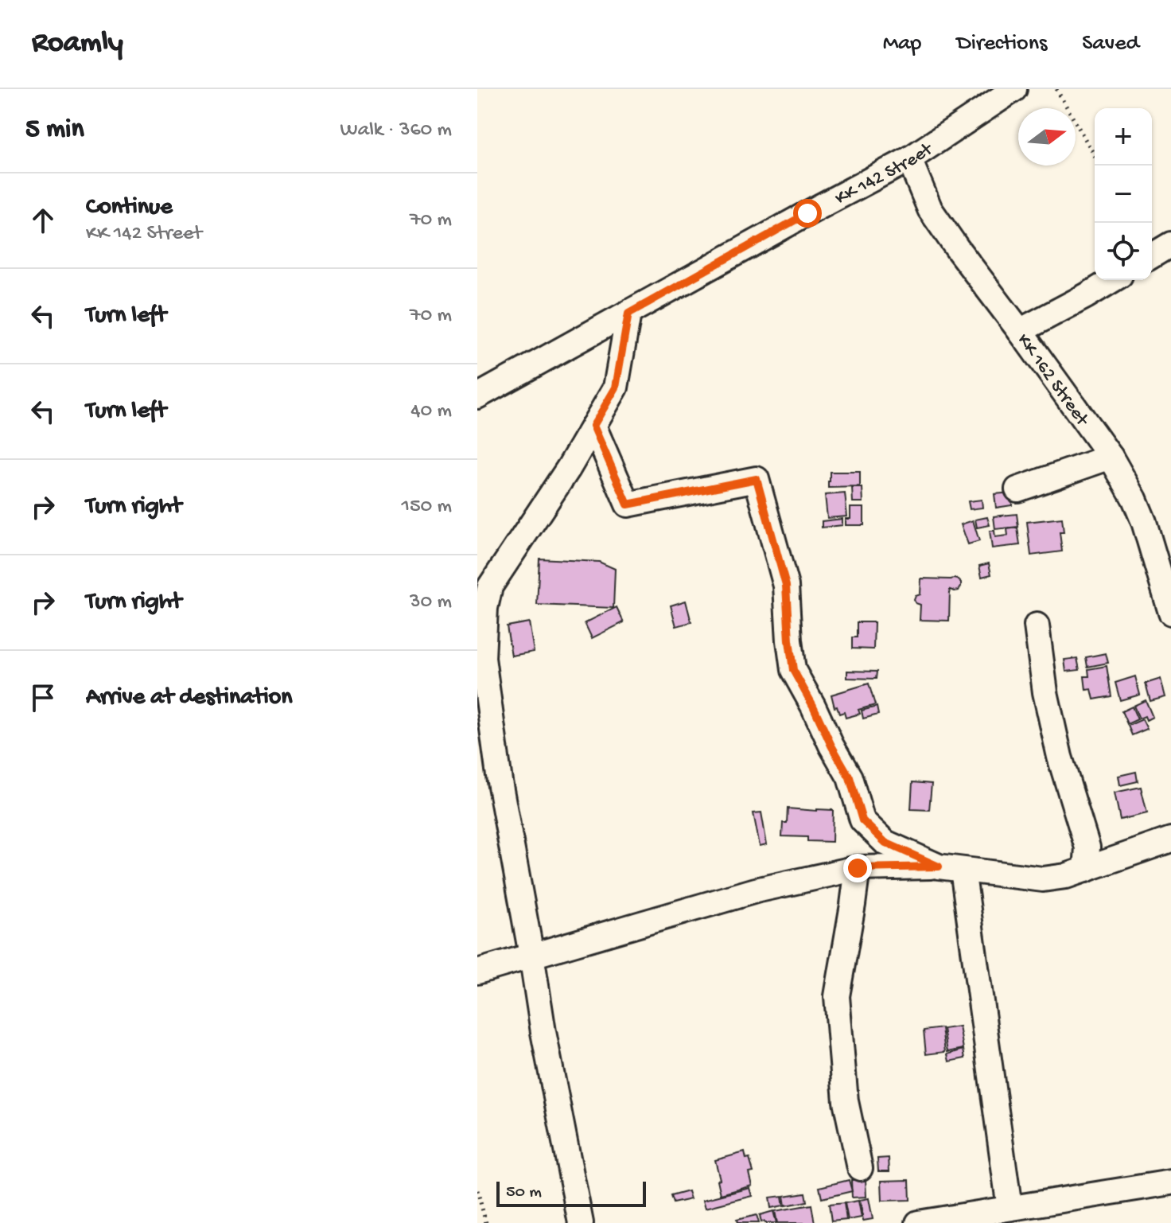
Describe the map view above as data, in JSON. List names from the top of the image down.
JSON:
{
  "streets": {
    "street": ["KK 142 Street", "KK 162 Street"]
  },
  "crossings": [
    ["KK 142 Street", "KK 162 Street"]
  ],
  "scale_bar": "50 m",
  "north": "right",
  "page": {
    "header": "Roamly",
    "nav": ["Map", "Directions", "Saved"],
    "heading": ["5 min", "Walk · 360 m"],
    "map_buttons": ["+", "−"],
    "list": [
      ["Continue", "KK 142 Street", "70 m"],
      ["Turn left", "70 m"],
      ["Turn left", "40 m"],
      ["Turn right", "150 m"],
      ["Turn right", "30 m"],
      "Arrive at destination"
    ],
    "scale": "50 m"
  }
}
